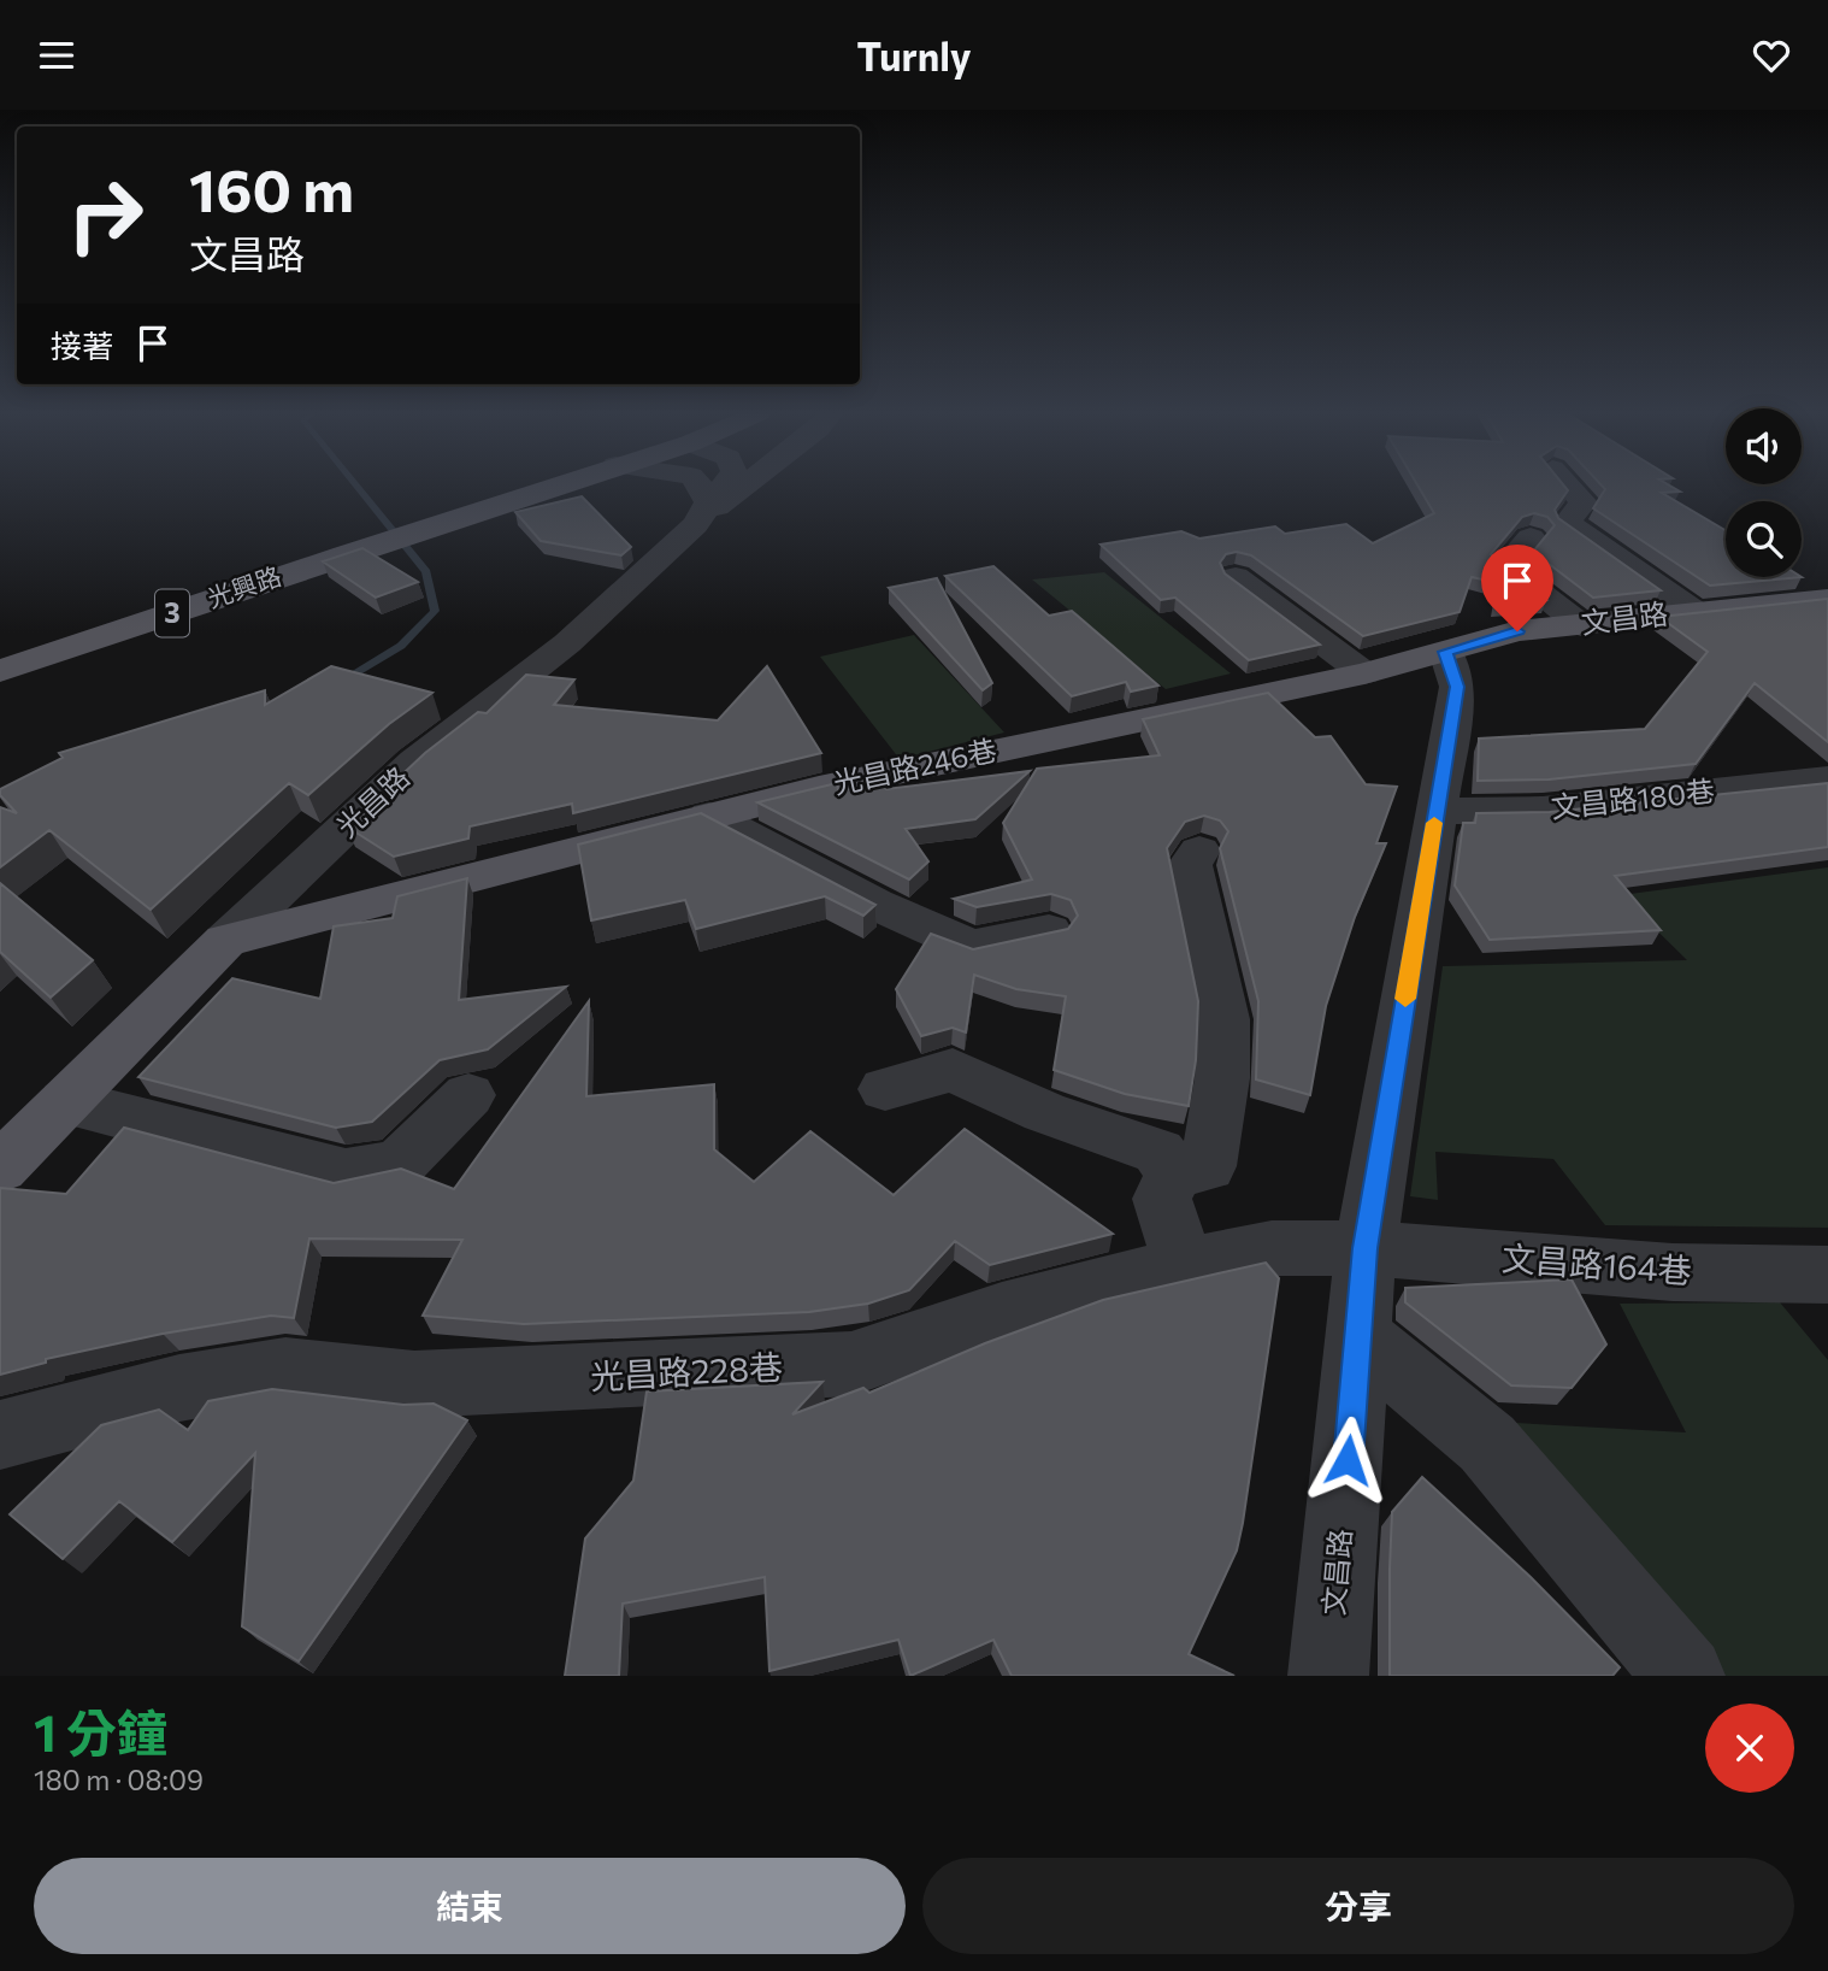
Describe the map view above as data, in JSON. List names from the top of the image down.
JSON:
{
  "streets": {
    "main road": [
      "光興路",
      "3",
      "文昌路",
      "光昌路246巷",
      "光昌路"
    ],
    "street": ["文昌路180巷", "文昌路164巷", "光昌路228巷"]
  },
  "crossings": [
    ["文昌路", "光昌路246巷"],
    ["文昌路", "文昌路180巷"],
    ["文昌路", "文昌路164巷"],
    ["文昌路", "光昌路228巷"],
    ["光昌路246巷", "光昌路"],
    ["文昌路164巷", "光昌路228巷"]
  ],
  "page": {
    "header": "Turnly",
    "turn": ["160 m", "文昌路"],
    "then": "接著",
    "heading": ["1 分鐘", "180 m · 08:09"],
    "buttons": ["結束", "分享"]
  }
}
